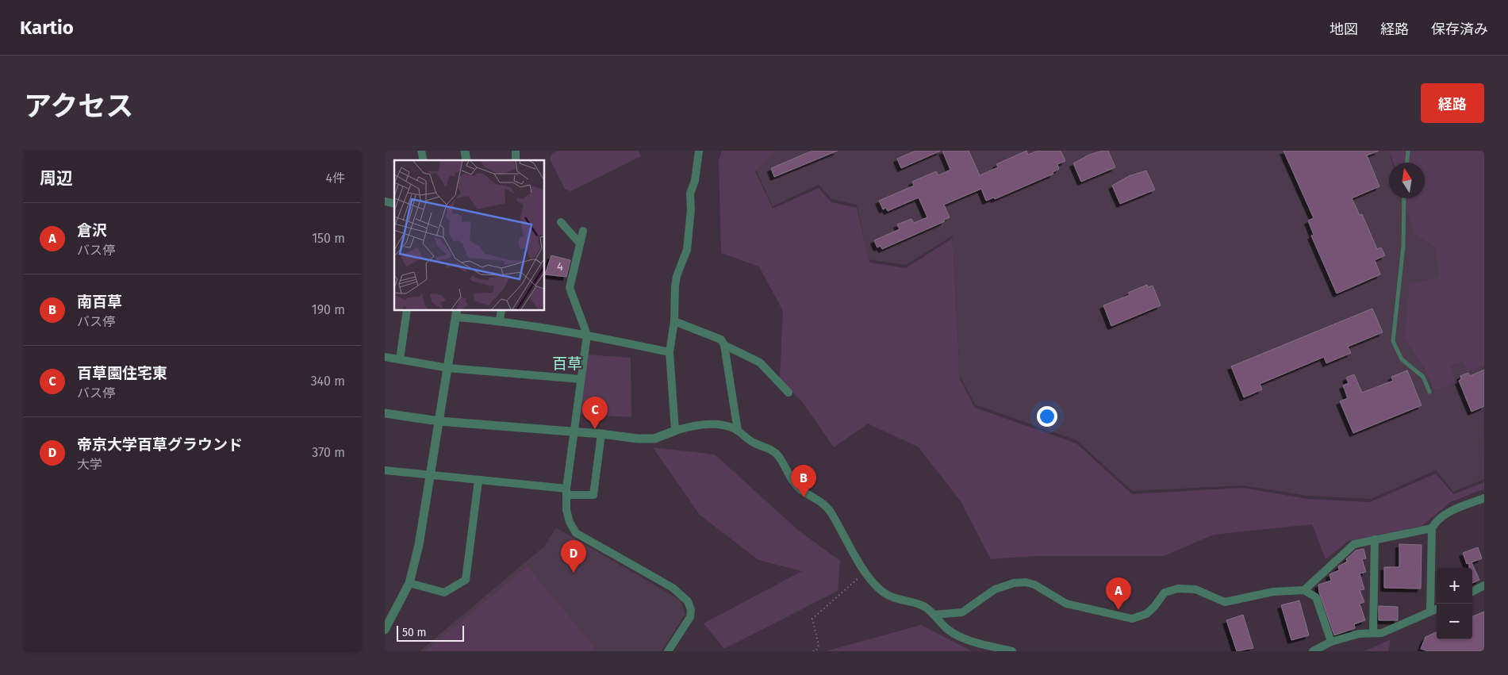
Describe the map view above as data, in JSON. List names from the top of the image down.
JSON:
{
  "districts": ["百草"],
  "house_numbers": ["4"],
  "scale_bar": "50 m",
  "north": "top",
  "page": {
    "header": "Kartio",
    "nav": ["地図", "経路", "保存済み"],
    "title": "アクセス",
    "buttons": "経路",
    "heading": ["周辺", "4件"],
    "list": [
      {
        "mark": "A",
        "name": "倉沢",
        "note": "バス停",
        "value": "150 m"
      },
      {
        "mark": "B",
        "name": "南百草",
        "note": "バス停",
        "value": "190 m"
      },
      {
        "mark": "C",
        "name": "百草園住宅東",
        "note": "バス停",
        "value": "340 m"
      },
      {
        "mark": "D",
        "name": "帝京大学百草グラウンド",
        "note": "大学",
        "value": "370 m"
      }
    ],
    "pins": [
      "C",
      "B",
      "D",
      "A"
    ],
    "map_buttons": ["+", "−"],
    "scale": "50 m"
  }
}
